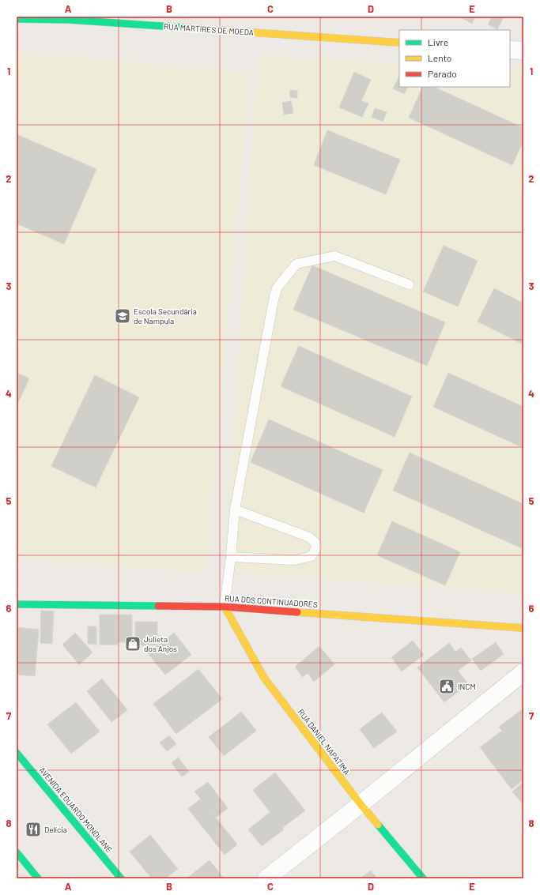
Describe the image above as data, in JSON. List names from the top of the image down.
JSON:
{
  "streets": {
    "street": [
      "RUA MARTIRES DE MOEDA",
      "RUA DOS CONTINUADORES",
      "RUA DANIEL NAPATIMA",
      "AVENIDA EDUARDO MONDLANE"
    ]
  },
  "crossings": [
    ["RUA DOS CONTINUADORES", "RUA DANIEL NAPATIMA"]
  ],
  "places": {
    "school or university": ["Escola Secundária de Nampula"],
    "shop": ["Julieta dos Anjos"],
    "public building": ["INCM"],
    "restaurant": ["Delícia"]
  },
  "legend": ["Livre", "Lento", "Parado"],
  "grid": {
    "columns": [
      "A",
      "B",
      "C",
      "D",
      "E"
    ],
    "rows": [
      "1",
      "2",
      "3",
      "4",
      "5",
      "6",
      "7",
      "8"
    ]
  }
}
